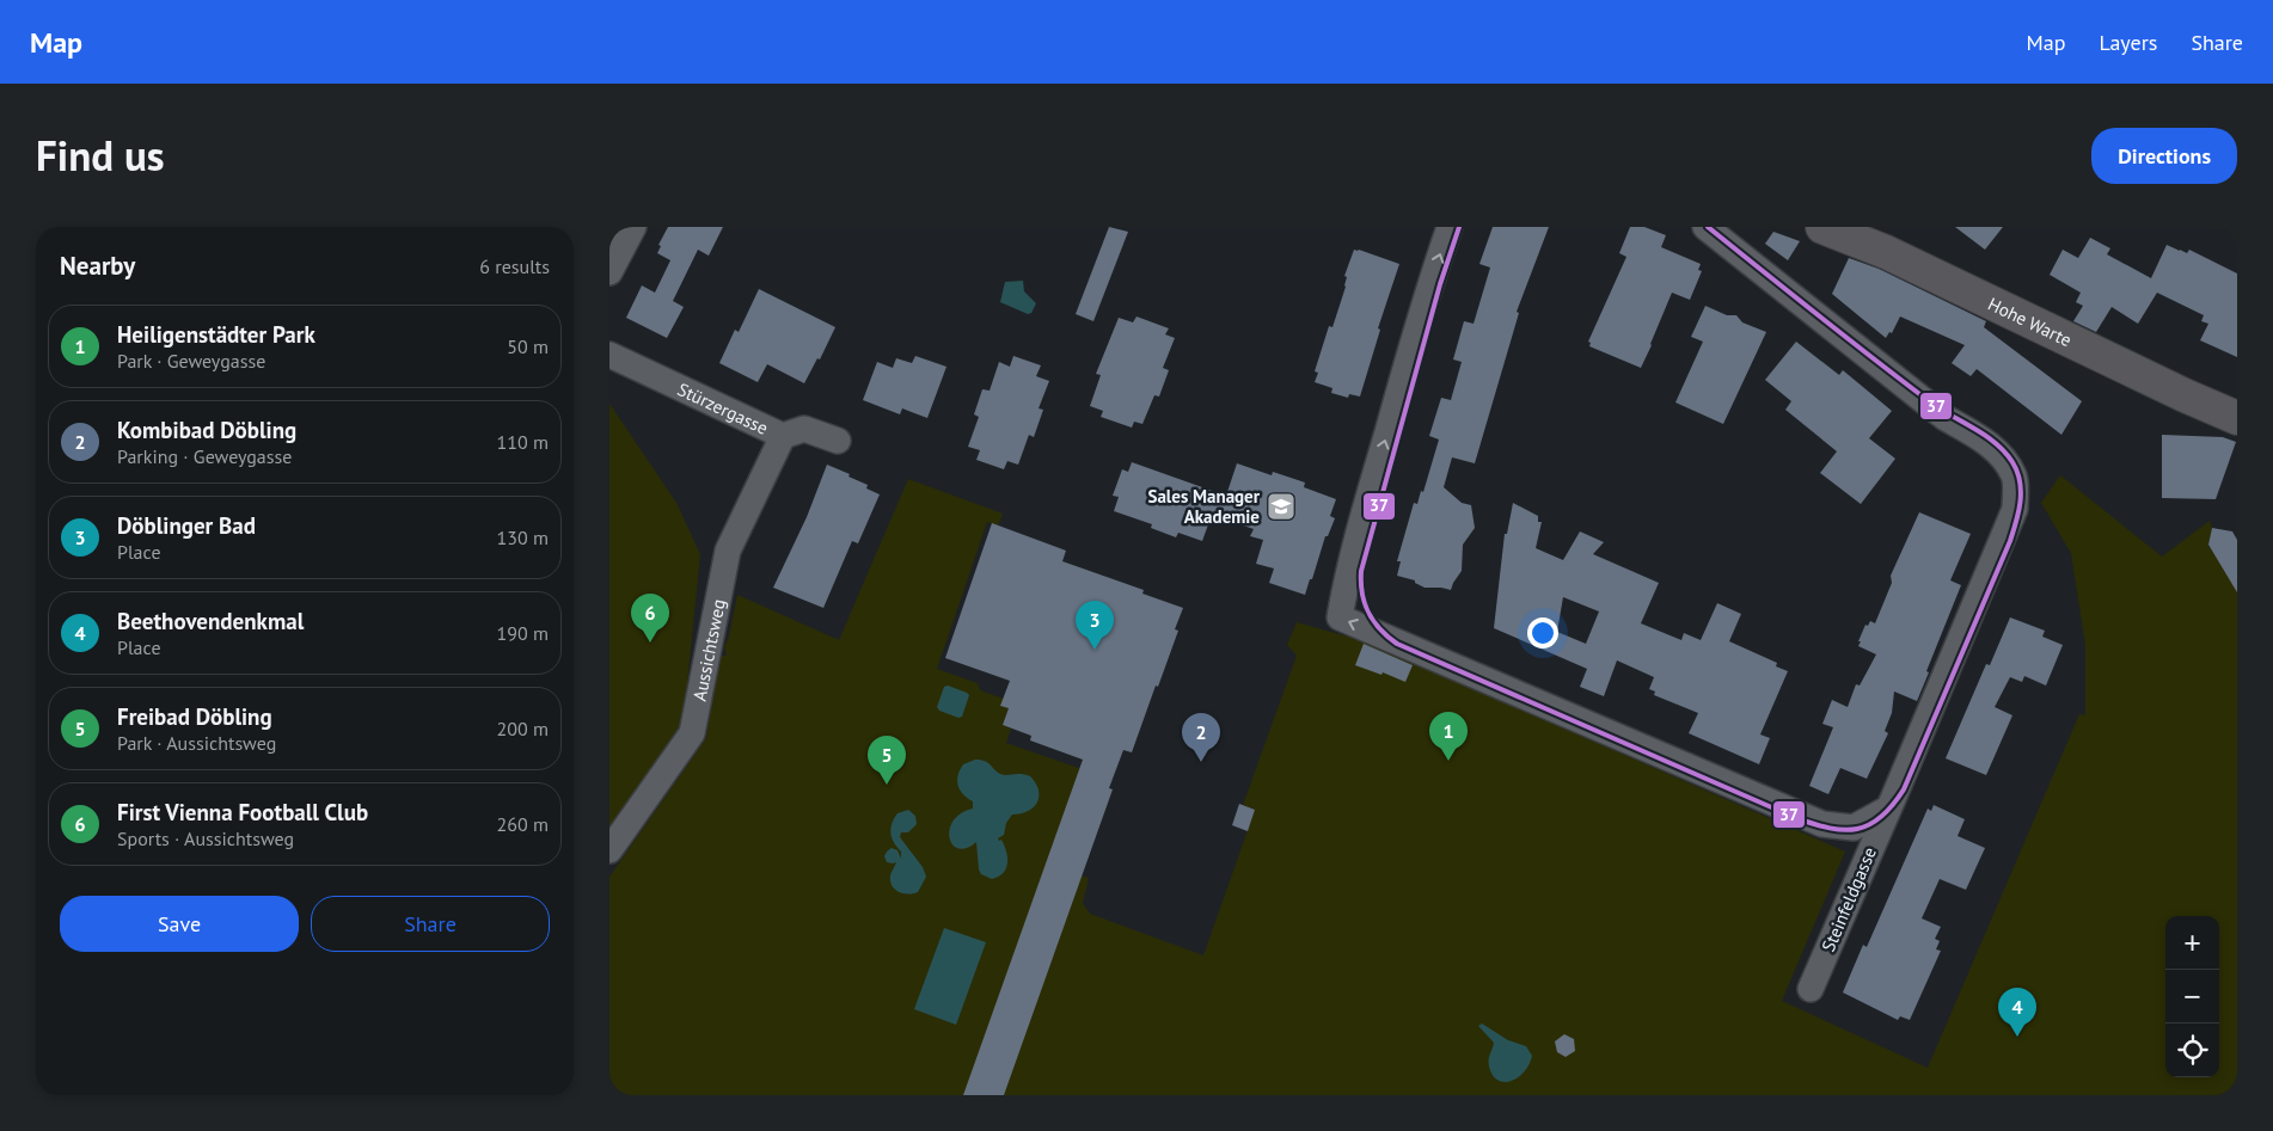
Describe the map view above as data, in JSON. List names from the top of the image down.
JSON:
{
  "streets": {
    "street": [
      "Hohe Warte",
      "Stürzergasse",
      "Aussichtsweg",
      "Steinfeldgasse"
    ]
  },
  "crossings": [
    ["Stürzergasse", "Aussichtsweg"]
  ],
  "places": {
    "school or university": ["Sales Manager Akademie"]
  },
  "lines": ["transit line 37"],
  "page": {
    "header": "Map",
    "nav": ["Map", "Layers", "Share"],
    "title": "Find us",
    "buttons": [
      "Directions",
      ["Save", "Share"]
    ],
    "heading": ["Nearby", "6 results"],
    "list": [
      {
        "mark": "1",
        "name": "Heiligenstädter Park",
        "note": "Park · Geweygasse",
        "value": "50 m"
      },
      {
        "mark": "2",
        "name": "Kombibad Döbling",
        "note": "Parking · Geweygasse",
        "value": "110 m"
      },
      {
        "mark": "3",
        "name": "Döblinger Bad",
        "note": "Place",
        "value": "130 m"
      },
      {
        "mark": "4",
        "name": "Beethovendenkmal",
        "note": "Place",
        "value": "190 m"
      },
      {
        "mark": "5",
        "name": "Freibad Döbling",
        "note": "Park · Aussichtsweg",
        "value": "200 m"
      },
      {
        "mark": "6",
        "name": "First Vienna Football Club",
        "note": "Sports · Aussichtsweg",
        "value": "260 m"
      }
    ],
    "pins": [
      "6",
      "3",
      "1",
      "2",
      "5",
      "4"
    ],
    "map_buttons": ["+", "−"]
  }
}
